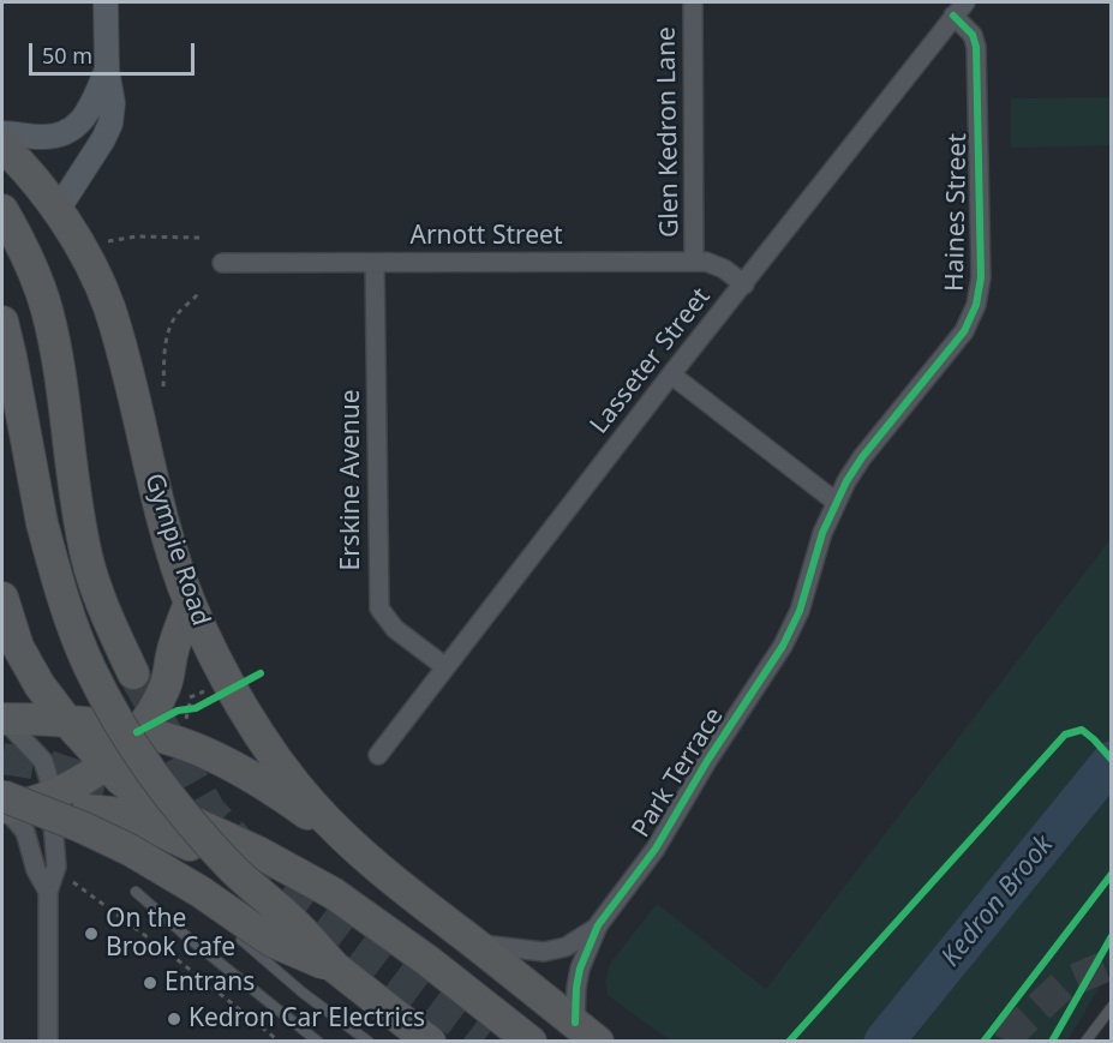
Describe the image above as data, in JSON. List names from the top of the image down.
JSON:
{
  "streets": {
    "highway": ["Gympie Road"],
    "street": [
      "Glen Kedron Lane",
      "Haines Street",
      "Arnott Street",
      "Lasseter Street",
      "Erskine Avenue",
      "Park Terrace"
    ]
  },
  "crossings": [
    ["Glen Kedron Lane", "Arnott Street"],
    ["Haines Street", "Lasseter Street"],
    ["Haines Street", "Park Terrace"],
    ["Arnott Street", "Lasseter Street"],
    ["Arnott Street", "Erskine Avenue"],
    ["Lasseter Street", "Erskine Avenue"],
    ["Gympie Road", "Park Terrace"]
  ],
  "water": ["Kedron Brook"],
  "places": ["On the Brook Cafe", "Entrans", "Kedron Car Electrics"],
  "scale_bar": "50 m"
}
